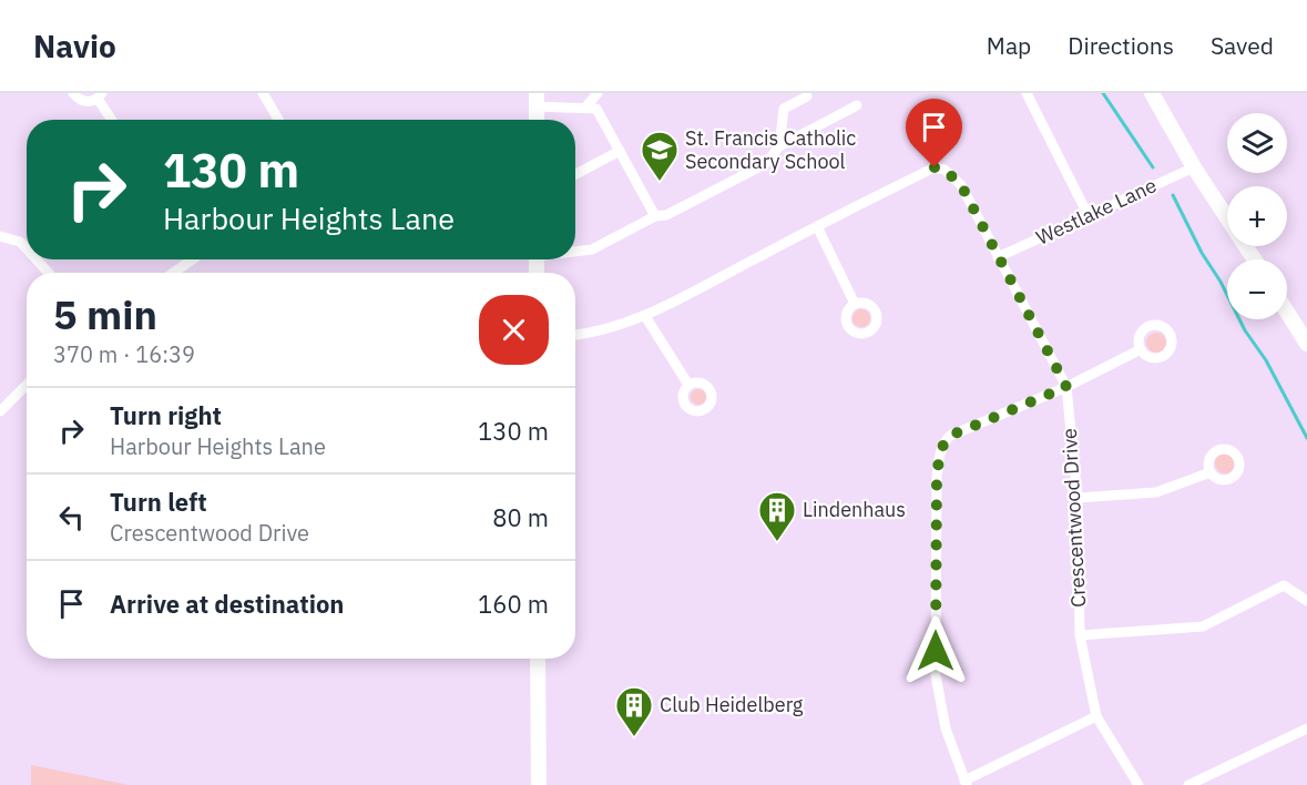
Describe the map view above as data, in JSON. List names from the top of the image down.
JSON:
{
  "streets": {
    "street": ["Westlake Lane", "Crescentwood Drive"]
  },
  "crossings": [
    ["Westlake Lane", "Crescentwood Drive"]
  ],
  "places": {
    "school or university": ["St. Francis Catholic Secondary School"],
    "building": ["Lindenhaus", "Club Heidelberg"]
  },
  "page": {
    "header": "Navio",
    "nav": ["Map", "Directions", "Saved"],
    "map_buttons": ["+", "−"],
    "turn": ["130 m", "Harbour Heights Lane"],
    "heading": ["5 min", "370 m · 16:39"],
    "list": [
      {
        "name": "Turn right",
        "note": "Harbour Heights Lane",
        "value": "130 m"
      },
      {
        "name": "Turn left",
        "note": "Crescentwood Drive",
        "value": "80 m"
      },
      {
        "name": "Arrive at destination",
        "value": "160 m"
      }
    ]
  }
}
